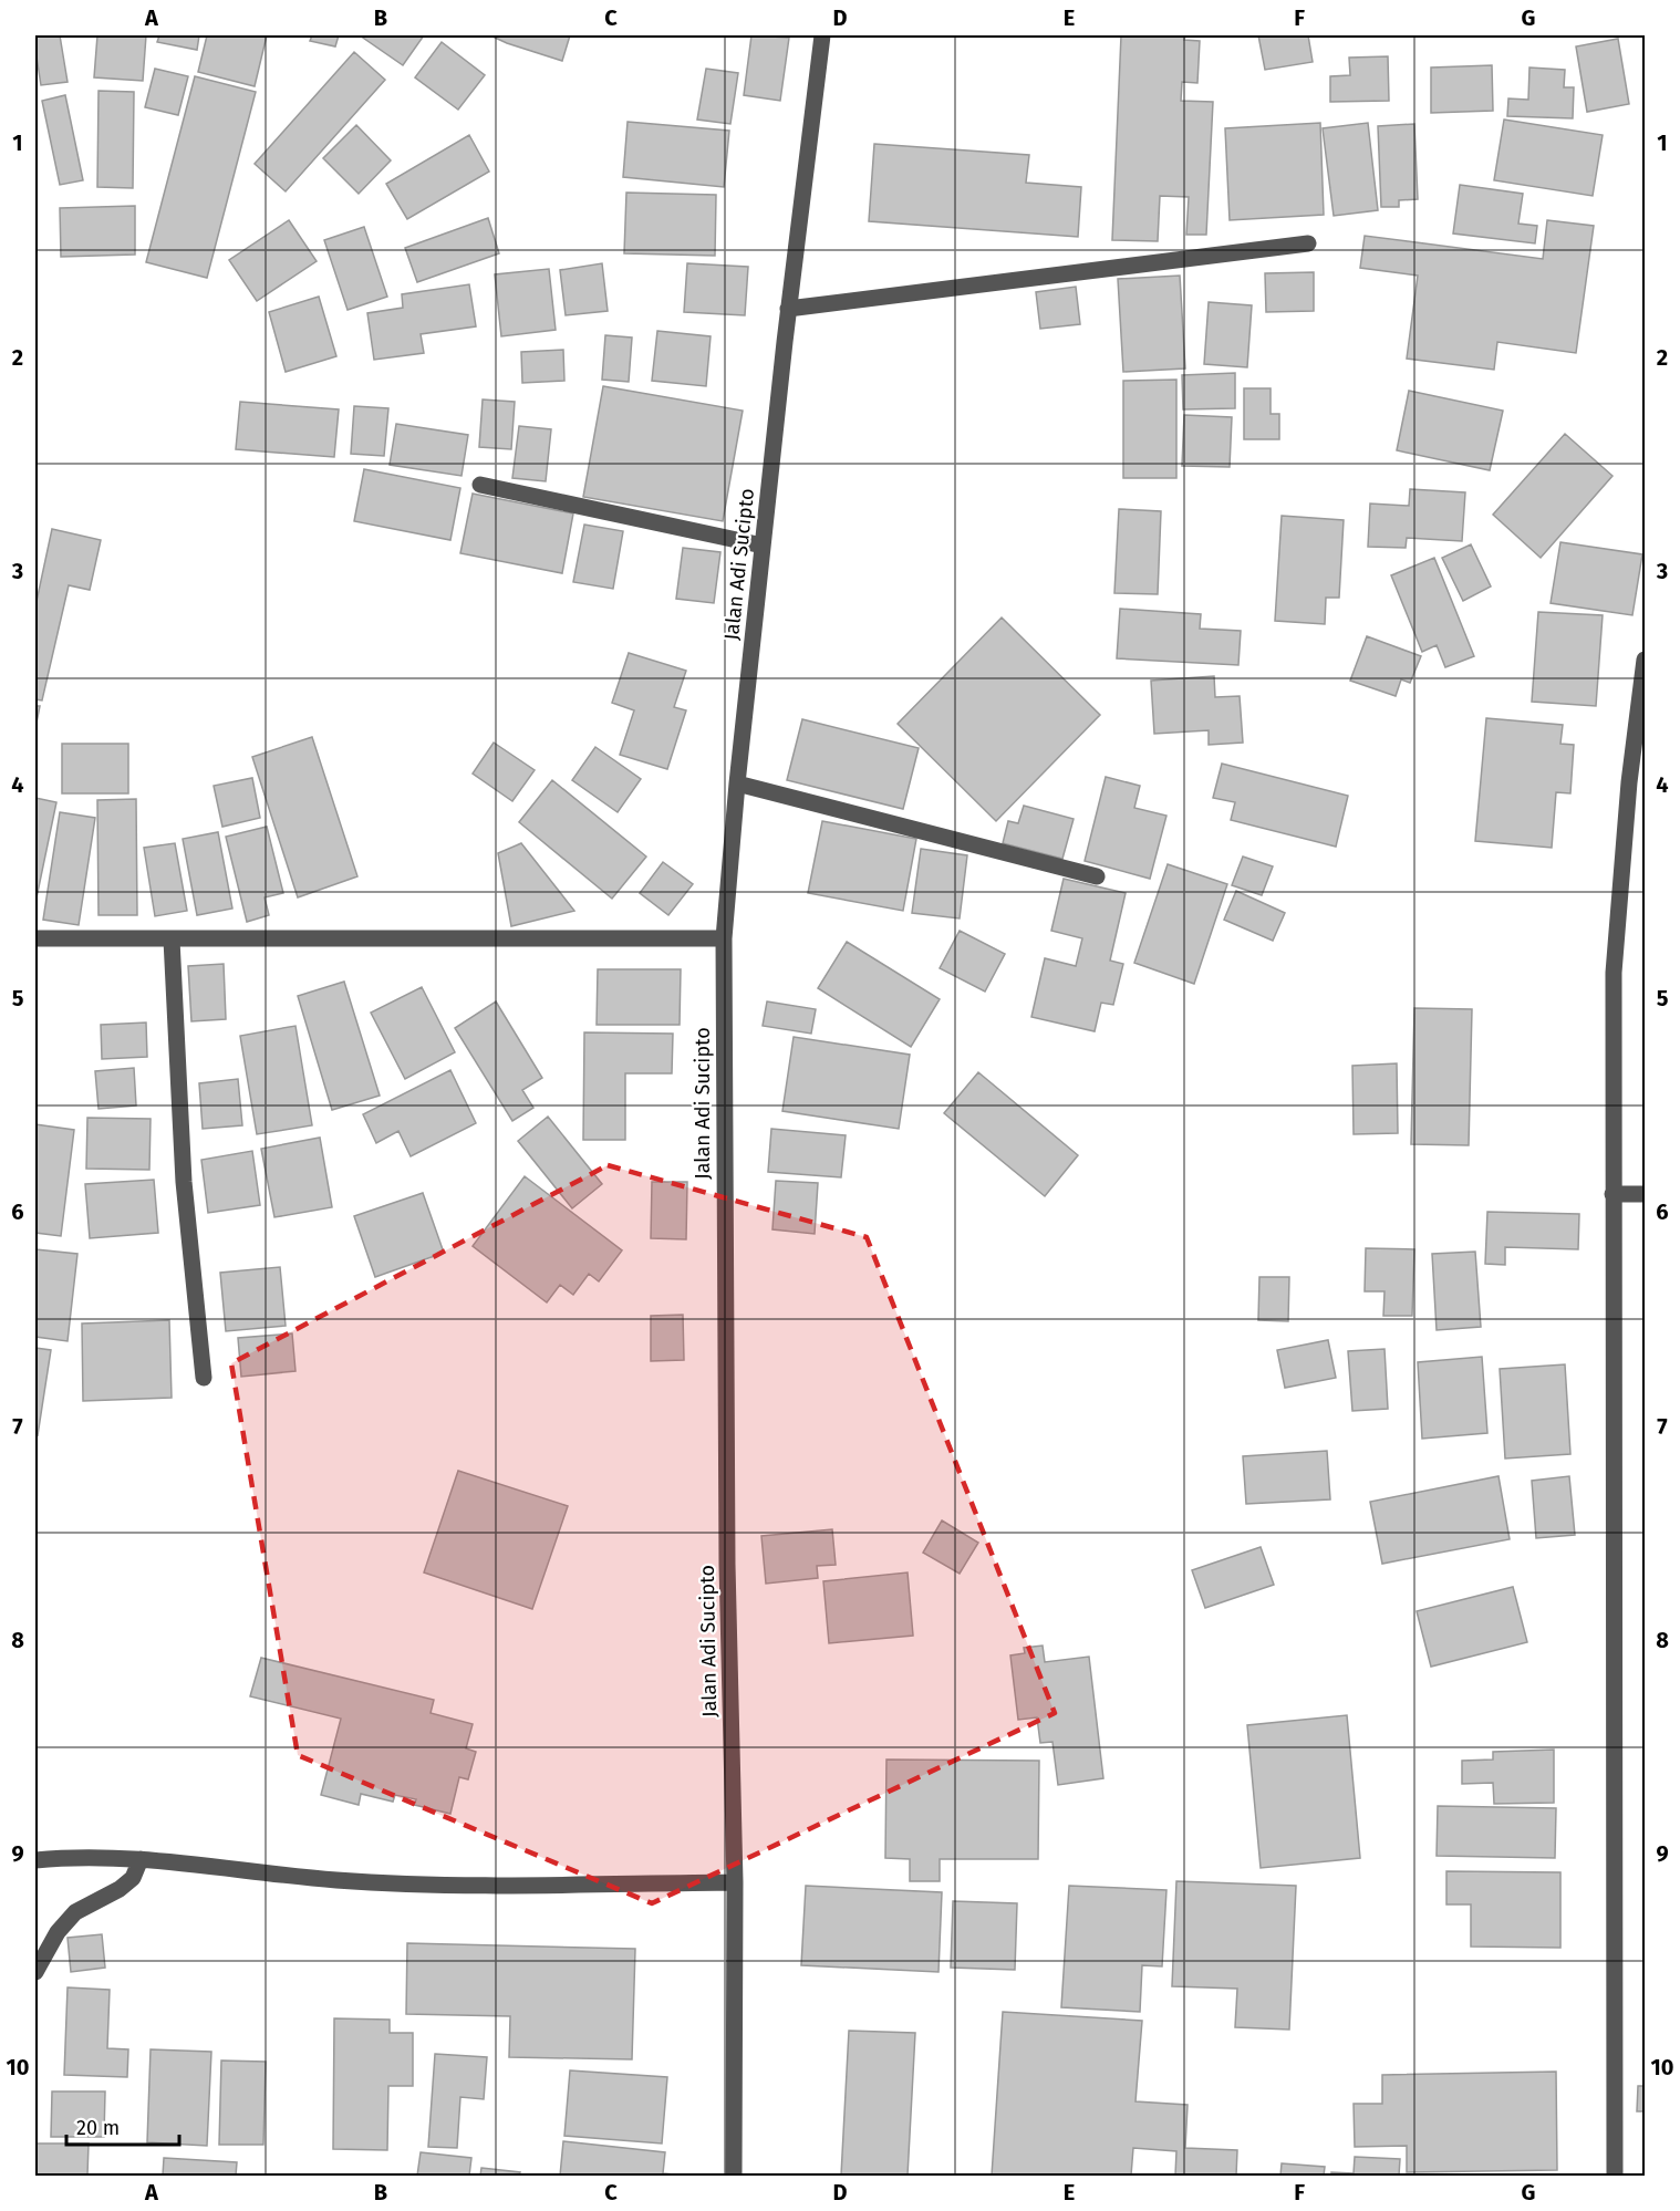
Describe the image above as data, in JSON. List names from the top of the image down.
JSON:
{
  "streets": {
    "street": ["Jalan Adi Sucipto"]
  },
  "scale_bar": "20 m",
  "grid": {
    "columns": [
      "A",
      "B",
      "C",
      "D",
      "E",
      "F",
      "G"
    ],
    "rows": [
      "1",
      "2",
      "3",
      "4",
      "5",
      "6",
      "7",
      "8",
      "9",
      "10"
    ]
  }
}
